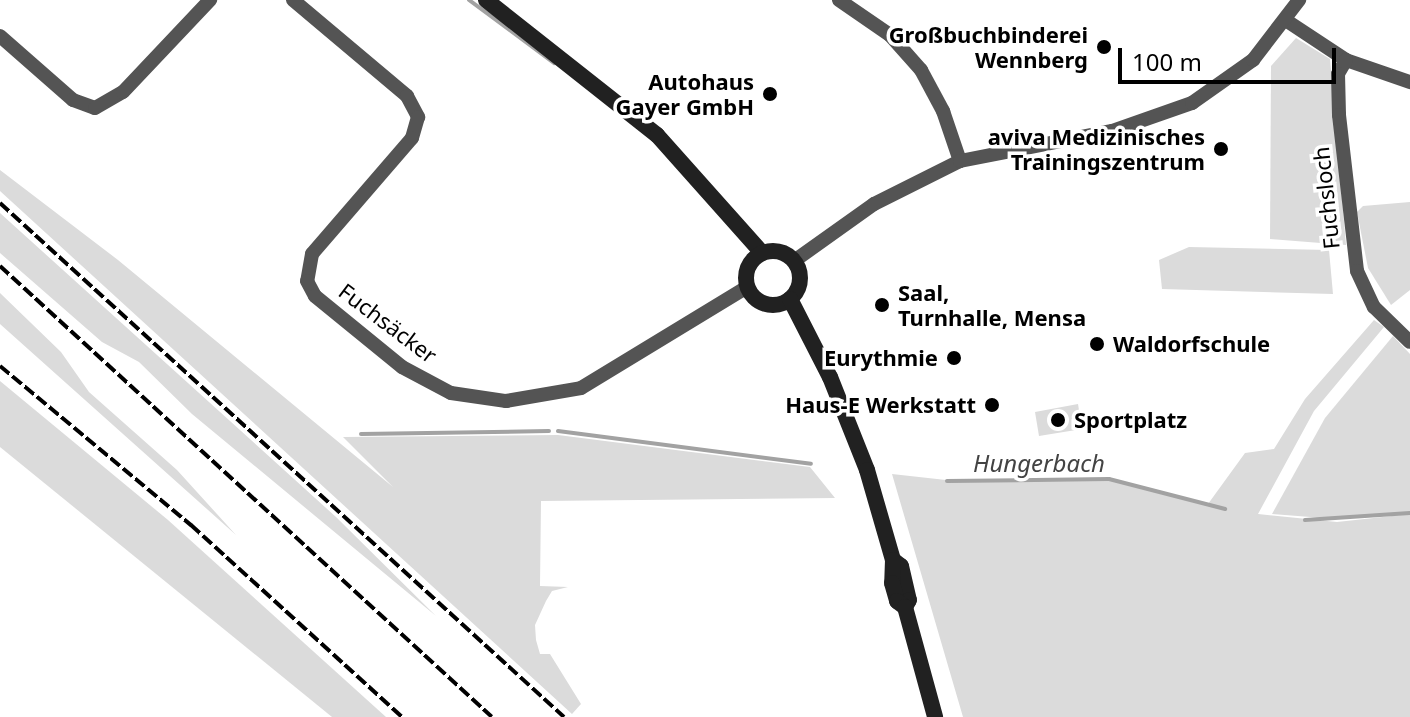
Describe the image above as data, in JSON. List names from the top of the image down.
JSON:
{
  "streets": {
    "street": ["Fuchsloch", "Fuchsäcker"]
  },
  "water": ["Hungerbach"],
  "places": [
    "Großbuchbinderei Wennberg",
    "Autohaus Gayer GmbH",
    "aviva Medizinisches Trainingszentrum",
    "Saal, Turnhalle, Mensa",
    "Waldorfschule",
    "Eurythmie",
    "Haus-E Werkstatt",
    "Sportplatz"
  ],
  "scale_bar": "100 m"
}
